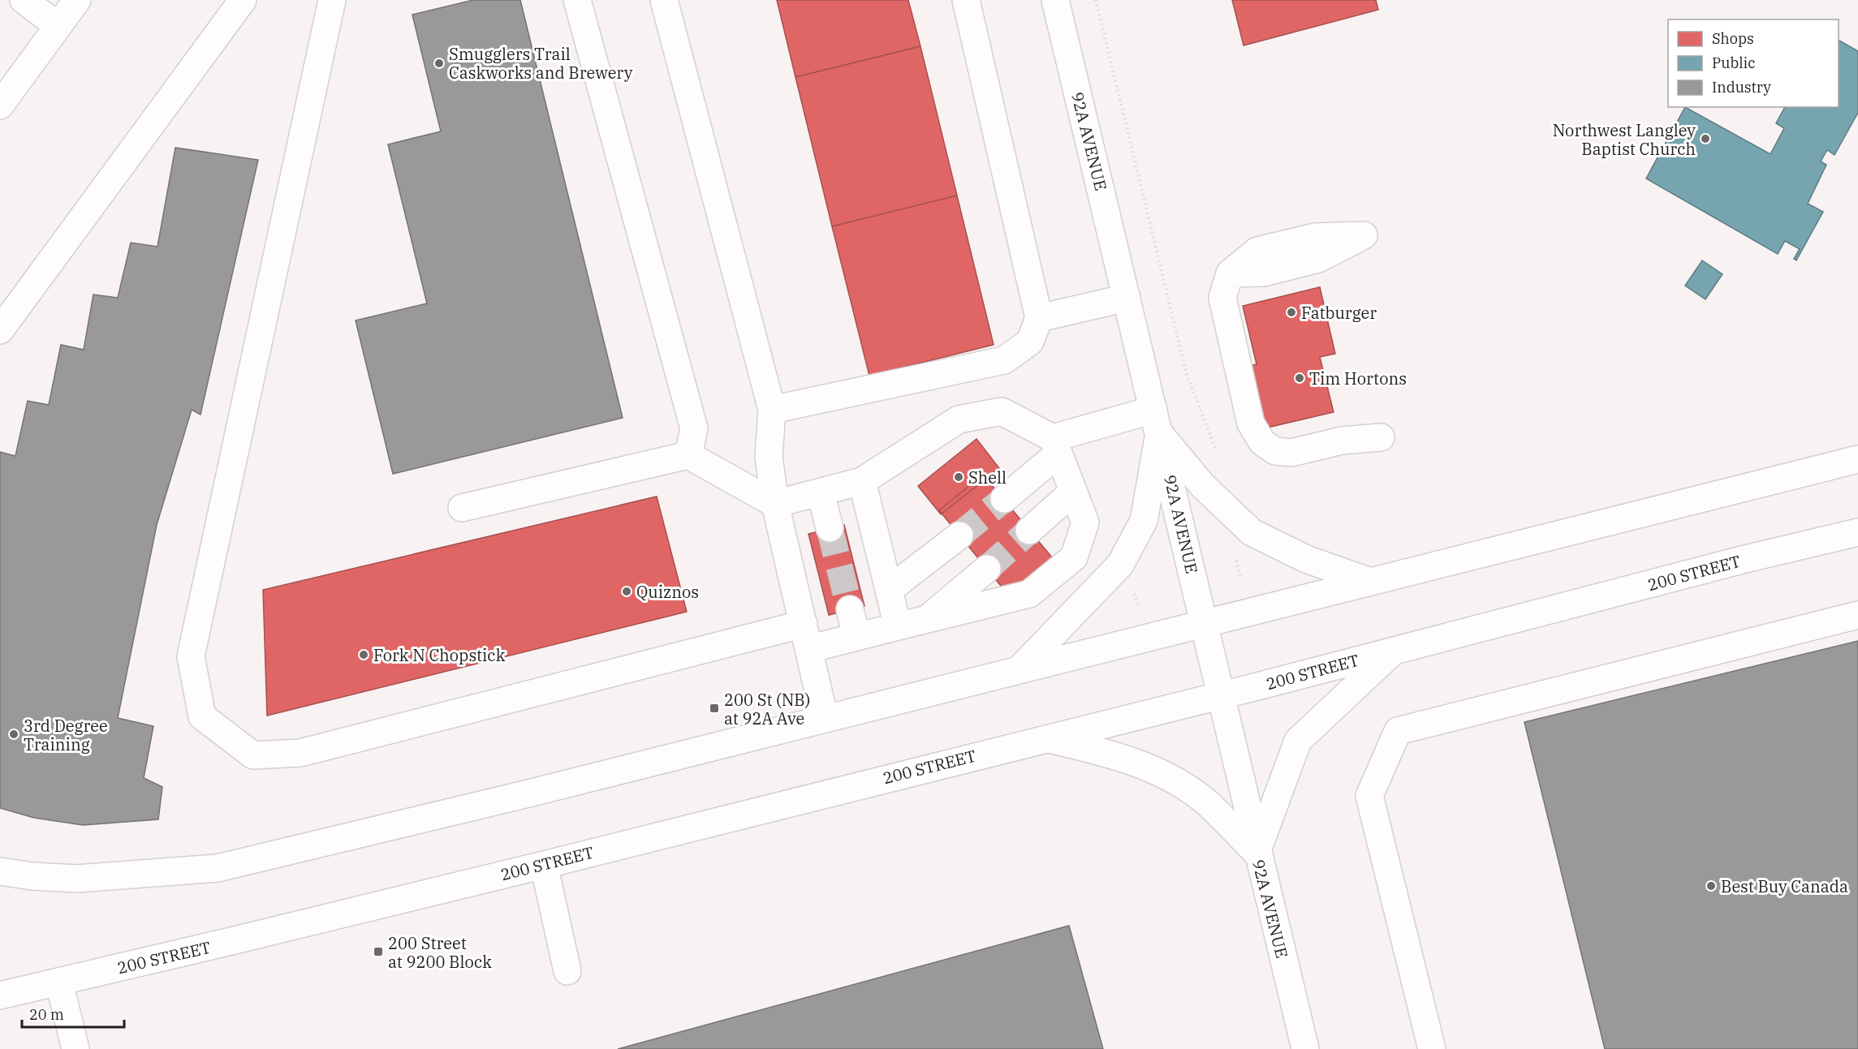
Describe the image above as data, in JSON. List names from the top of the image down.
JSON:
{
  "streets": {
    "main road": ["92A AVENUE", "200 STREET"]
  },
  "crossings": [
    ["92A AVENUE", "200 STREET"]
  ],
  "places": {
    "other": [
      "Smugglers Trail Caskworks and Brewery",
      "Northwest Langley Baptist Church",
      "Fatburger",
      "Tim Hortons",
      "Shell",
      "Quiznos",
      "Fork N Chopstick",
      "3rd Degree Training",
      "Best Buy Canada"
    ],
    "transit": ["200 St (NB) at 92A Ave", "200 Street at 9200 Block"]
  },
  "legend": ["Shops", "Public", "Industry"],
  "scale_bar": "20 m"
}
